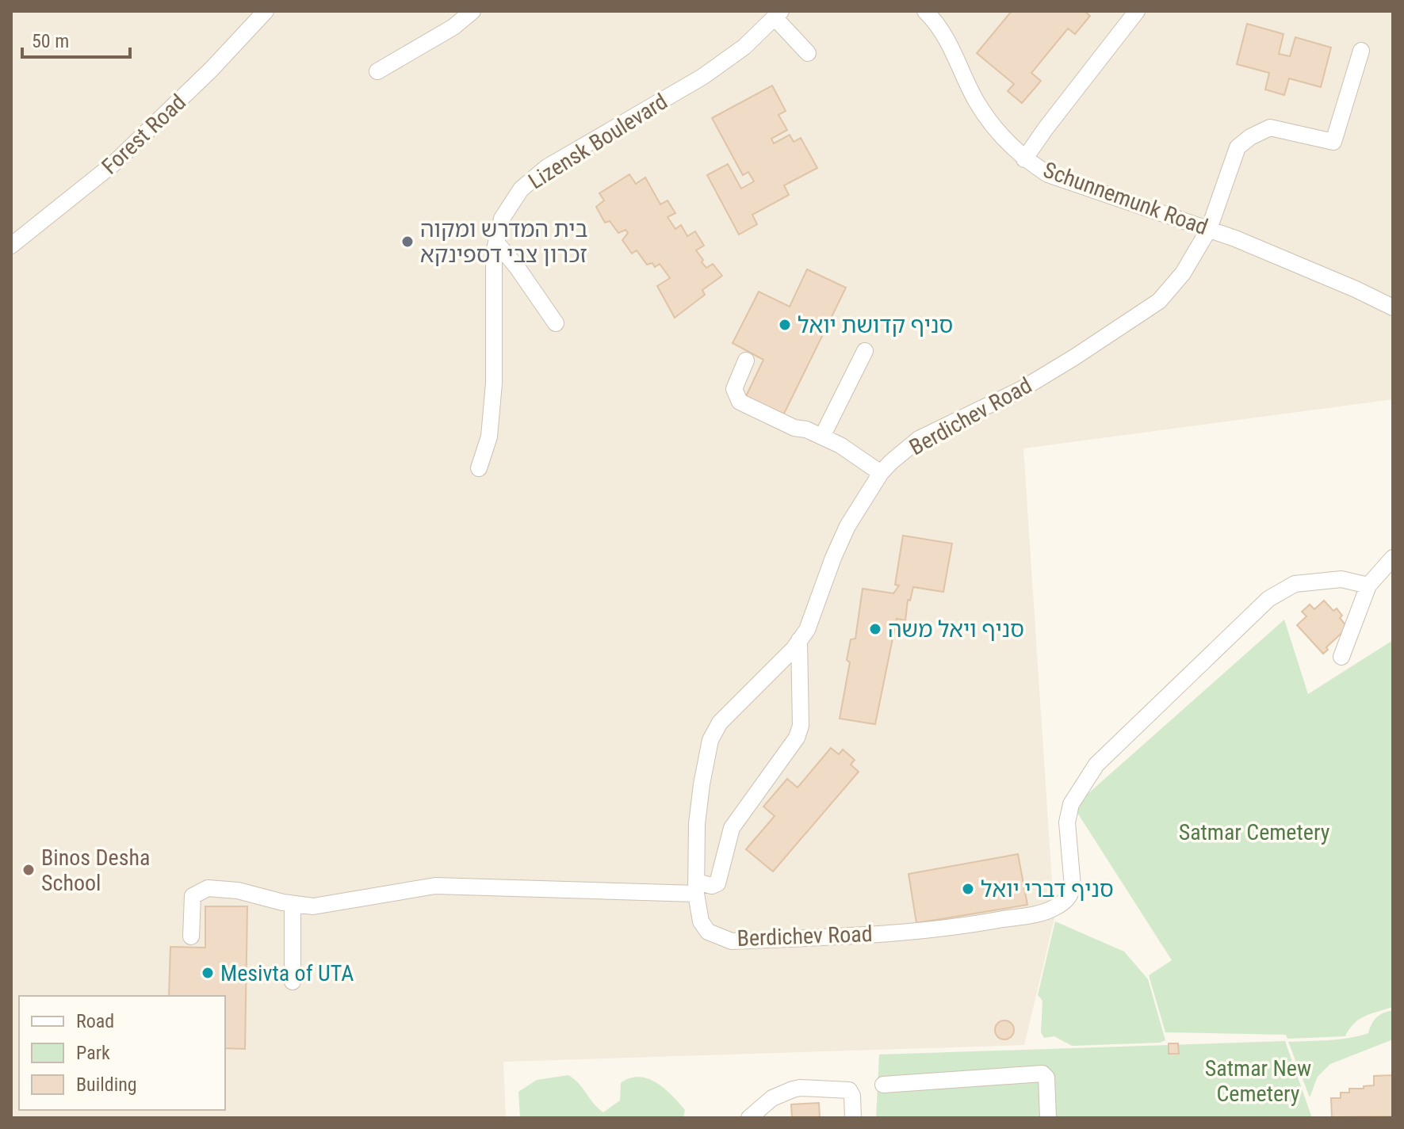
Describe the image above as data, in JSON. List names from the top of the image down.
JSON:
{
  "streets": {
    "street": [
      "Forest Road",
      "Lizensk Boulevard",
      "Schunnemunk Road",
      "Berdichev Road"
    ]
  },
  "crossings": [
    ["Schunnemunk Road", "Berdichev Road"]
  ],
  "parks": ["Satmar Cemetery", "Satmar New Cemetery"],
  "places": [
    "בית המדרש ומקוה זכרון צבי דספינקא",
    "סניף קדושת יואל",
    "סניף ויאל משה",
    "Binos Desha School",
    "סניף דברי יואל",
    "Mesivta of UTA"
  ],
  "legend": ["Road", "Park", "Building"],
  "scale_bar": "50 m"
}
